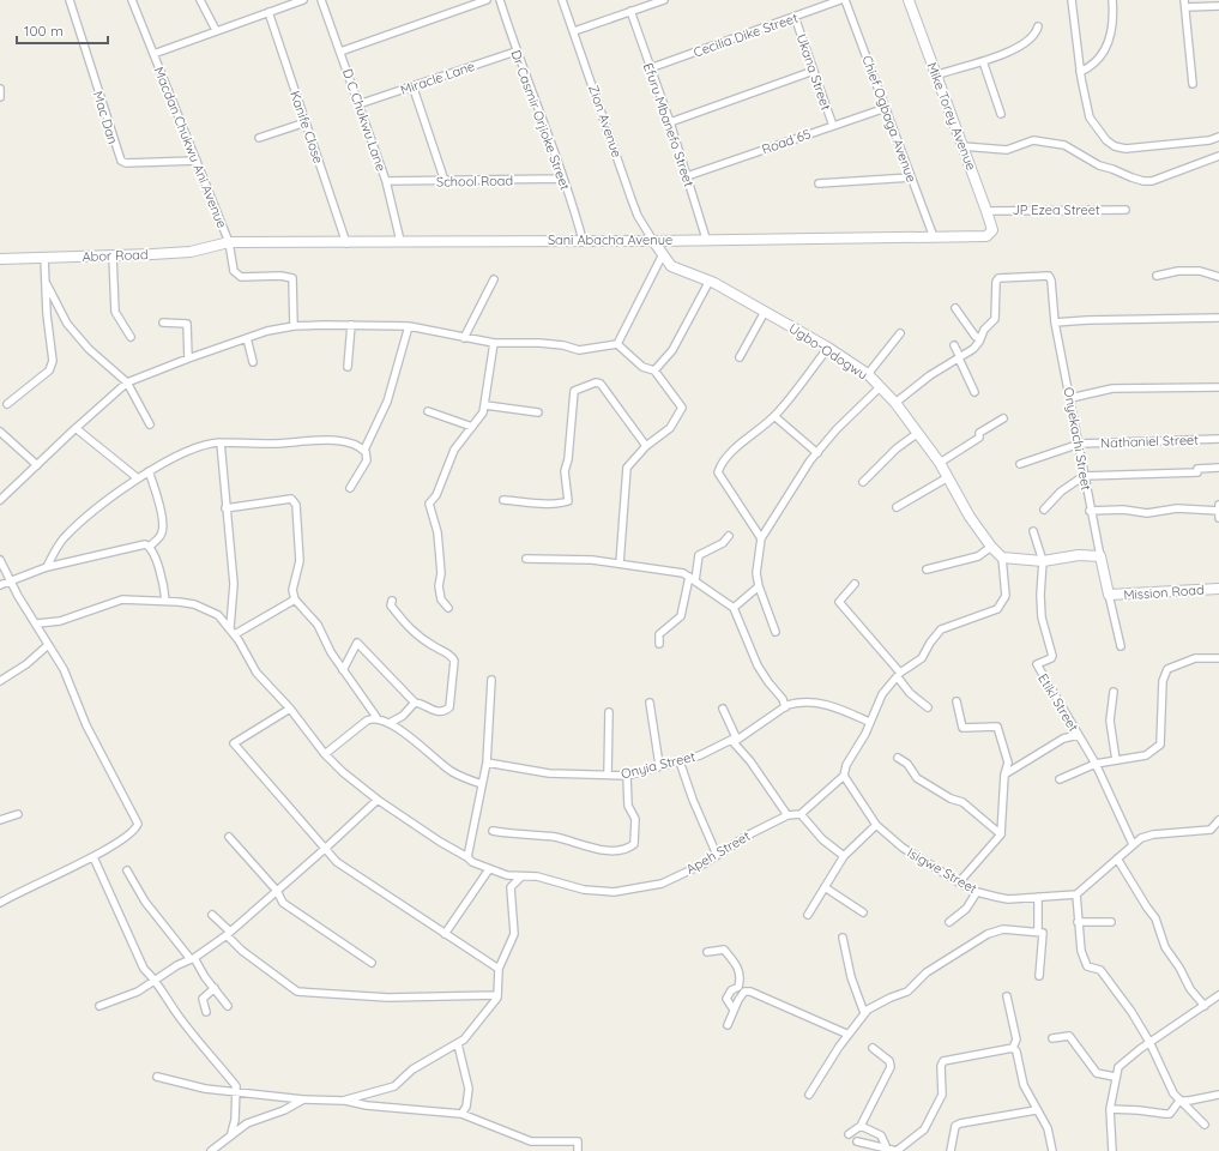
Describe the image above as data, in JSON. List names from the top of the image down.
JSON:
{
  "streets": {
    "street": [
      "Cecilia Dike Street",
      "Ukana Street",
      "Miracle Lane",
      "Mike Torey Avenue",
      "Mac Dan",
      "Chief Ogbaga Avenue",
      "D C Chukwu Lane",
      "Dr Casmir Orjioke Street",
      "Zion Avenue",
      "Efuru Mbanefo Street",
      "Kanife Close",
      "Road 65",
      "Macdan Chukwu Ani Avenue",
      "School Road",
      "JP Ezea Street",
      "Sani Abacha Avenue",
      "Abor Road",
      "Ugbo-Odogwu",
      "Onyekachi Street",
      "Nathaniel Street",
      "Mission Road",
      "Etiki Street",
      "Onyia Street",
      "Apeh Street",
      "Isigwe Street"
    ]
  },
  "crossings": [
    ["Cecilia Dike Street", "Ukana Street"],
    ["Cecilia Dike Street", "Efuru Mbanefo Street"],
    ["Ukana Street", "Road 65"],
    ["Miracle Lane", "D C Chukwu Lane"],
    ["Miracle Lane", "Dr Casmir Orjioke Street"],
    ["Mike Torey Avenue", "JP Ezea Street"],
    ["Mike Torey Avenue", "Sani Abacha Avenue"],
    ["Mac Dan", "Macdan Chukwu Ani Avenue"],
    ["Chief Ogbaga Avenue", "Road 65"],
    ["Chief Ogbaga Avenue", "Sani Abacha Avenue"],
    ["D C Chukwu Lane", "School Road"],
    ["D C Chukwu Lane", "Sani Abacha Avenue"],
    ["Dr Casmir Orjioke Street", "School Road"],
    ["Dr Casmir Orjioke Street", "Sani Abacha Avenue"],
    ["Zion Avenue", "Sani Abacha Avenue"],
    ["Zion Avenue", "Ugbo-Odogwu"],
    ["Efuru Mbanefo Street", "Road 65"],
    ["Efuru Mbanefo Street", "Sani Abacha Avenue"],
    ["Kanife Close", "Sani Abacha Avenue"],
    ["Macdan Chukwu Ani Avenue", "Sani Abacha Avenue"],
    ["Macdan Chukwu Ani Avenue", "Abor Road"],
    ["Sani Abacha Avenue", "Abor Road"],
    ["Sani Abacha Avenue", "Ugbo-Odogwu"],
    ["Onyekachi Street", "Nathaniel Street"],
    ["Onyekachi Street", "Mission Road"]
  ],
  "scale_bar": "100 m"
}
